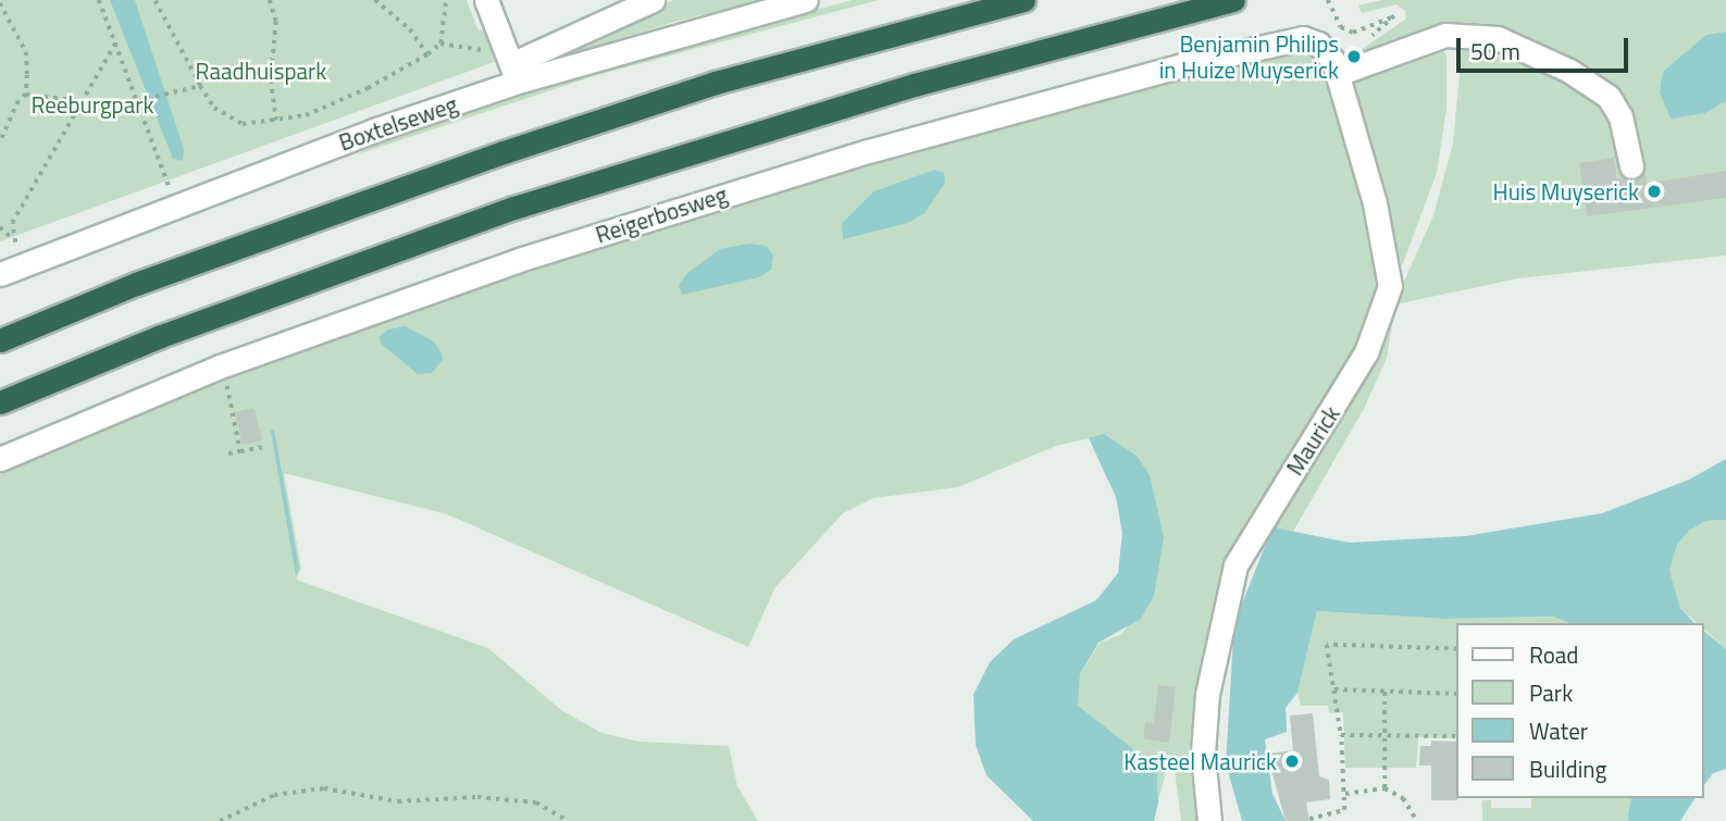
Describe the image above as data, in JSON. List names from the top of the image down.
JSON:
{
  "streets": {
    "street": ["Boxtelseweg", "Reigerbosweg", "Maurick"]
  },
  "crossings": [
    ["Reigerbosweg", "Maurick"]
  ],
  "parks": ["Raadhuispark", "Reeburgpark"],
  "places": ["Benjamin Philips in Huize Muyserick", "Huis Muyserick", "Kasteel Maurick"],
  "legend": [
    "Road",
    "Park",
    "Water",
    "Building"
  ],
  "scale_bar": "50 m"
}
